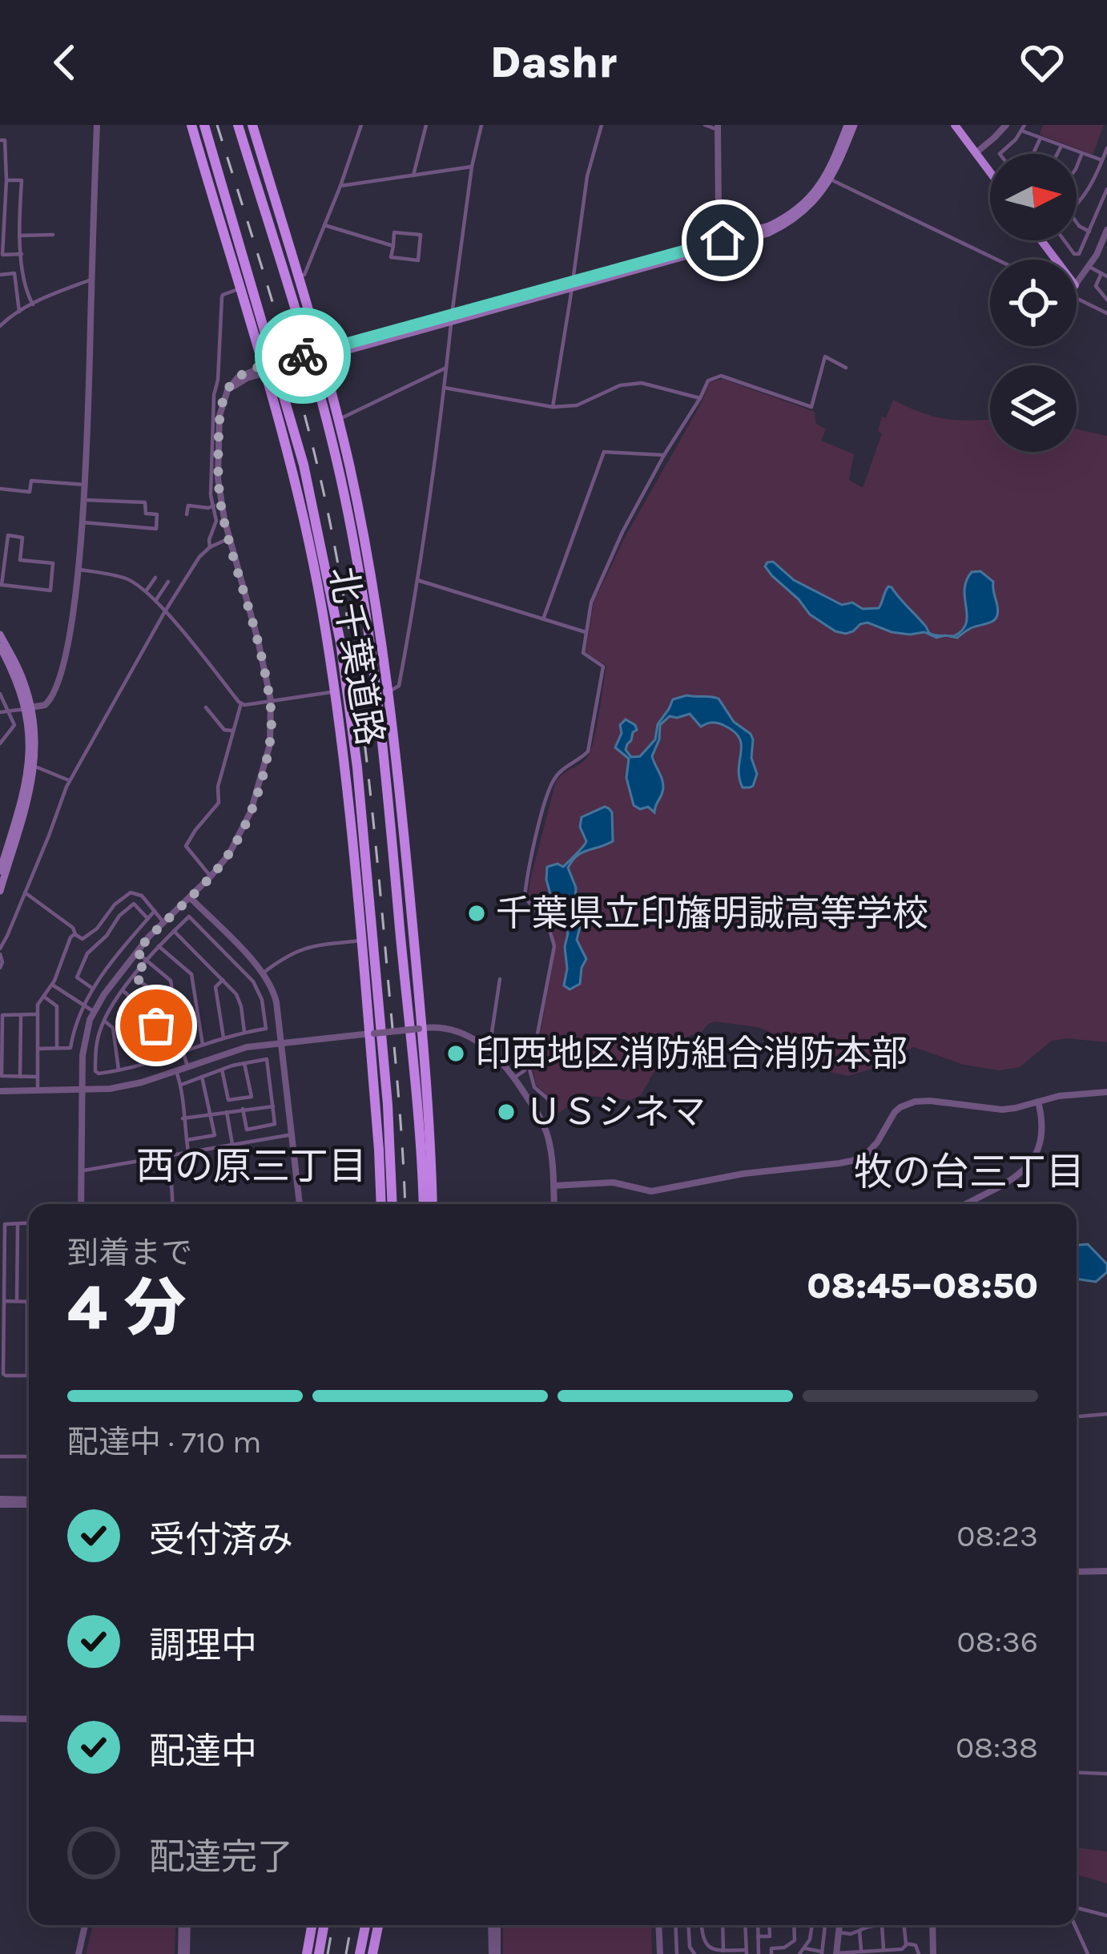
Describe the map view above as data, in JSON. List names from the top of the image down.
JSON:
{
  "streets": {
    "highway": ["北千葉道路"]
  },
  "districts": ["西の原三丁目", "牧の台三丁目"],
  "places": ["千葉県立印旛明誠高等学校", "印西地区消防組合消防本部", "ＵＳシネマ"],
  "north": "right",
  "page": {
    "header": "Dashr",
    "heading": ["4 分", "到着まで", "08:45–08:50"],
    "bar": "配達中 · 710 m",
    "list": [
      ["受付済み", "08:23"],
      ["調理中", "08:36"],
      ["配達中", "08:38"],
      "配達完了"
    ]
  }
}
